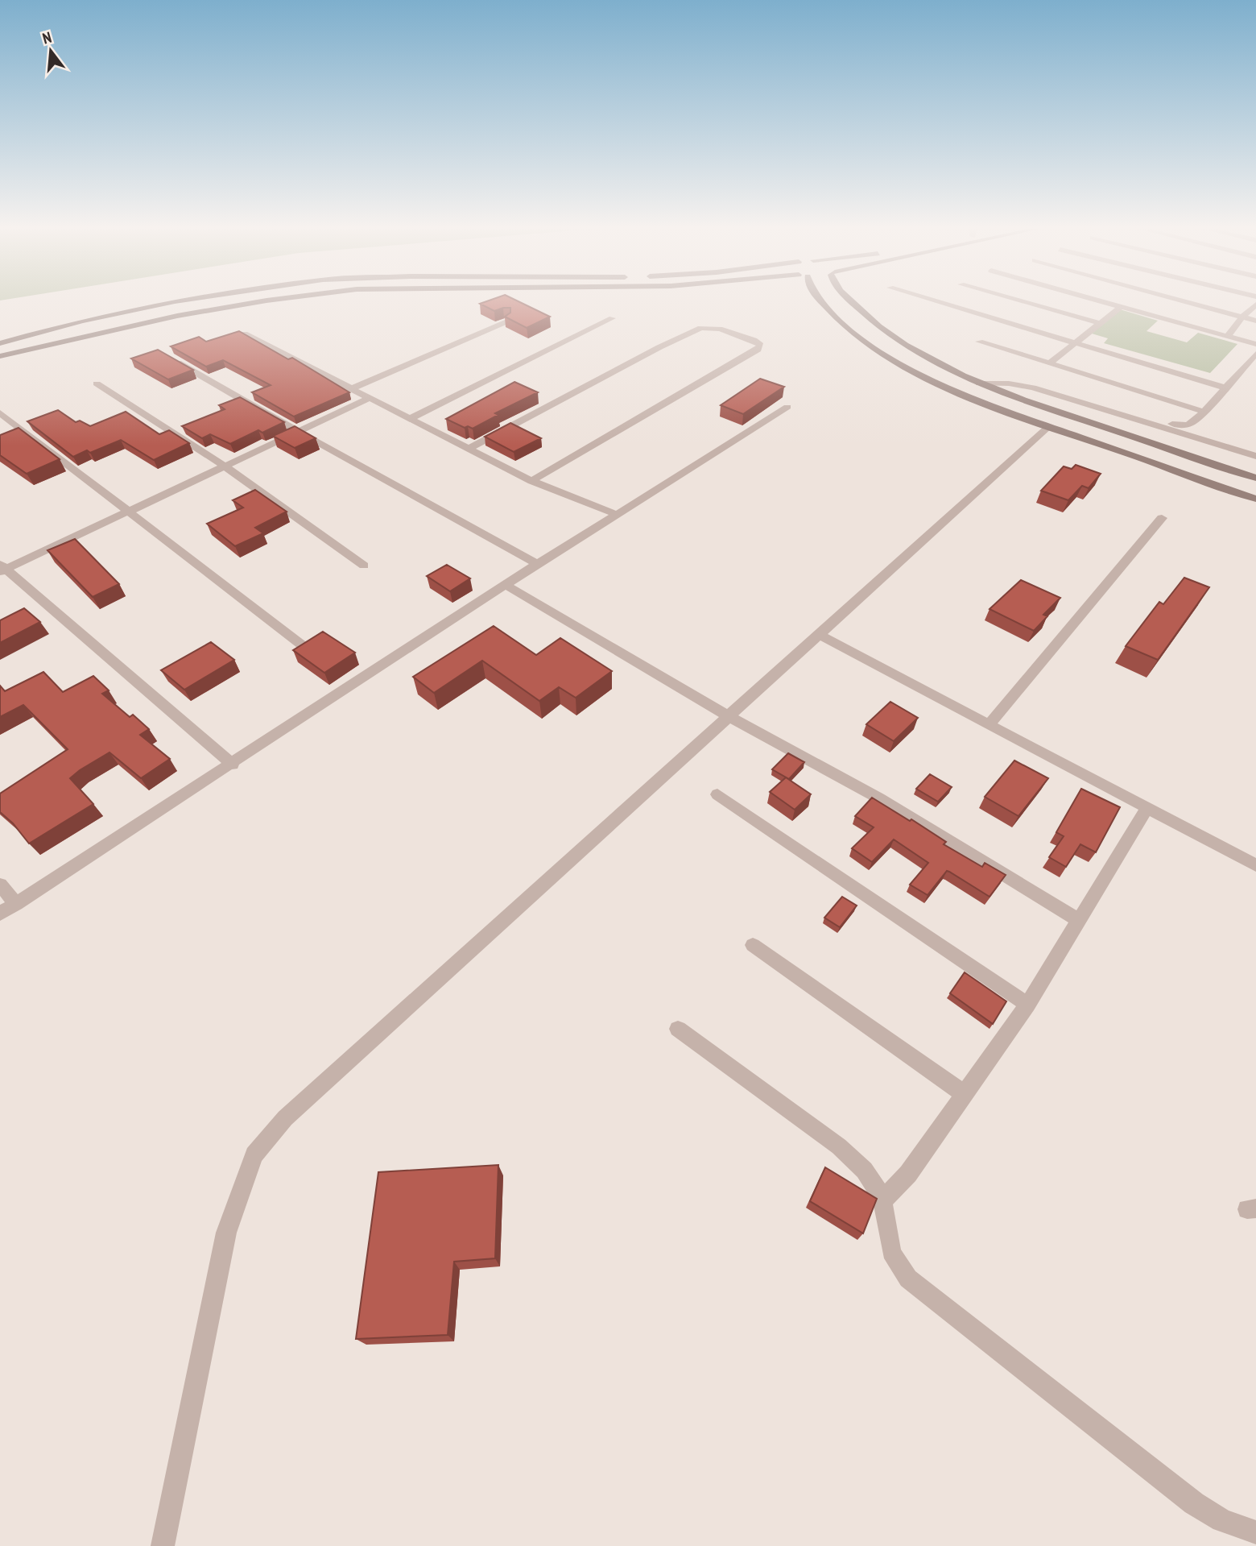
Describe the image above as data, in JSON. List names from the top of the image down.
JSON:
{
  "north": "top"
}
